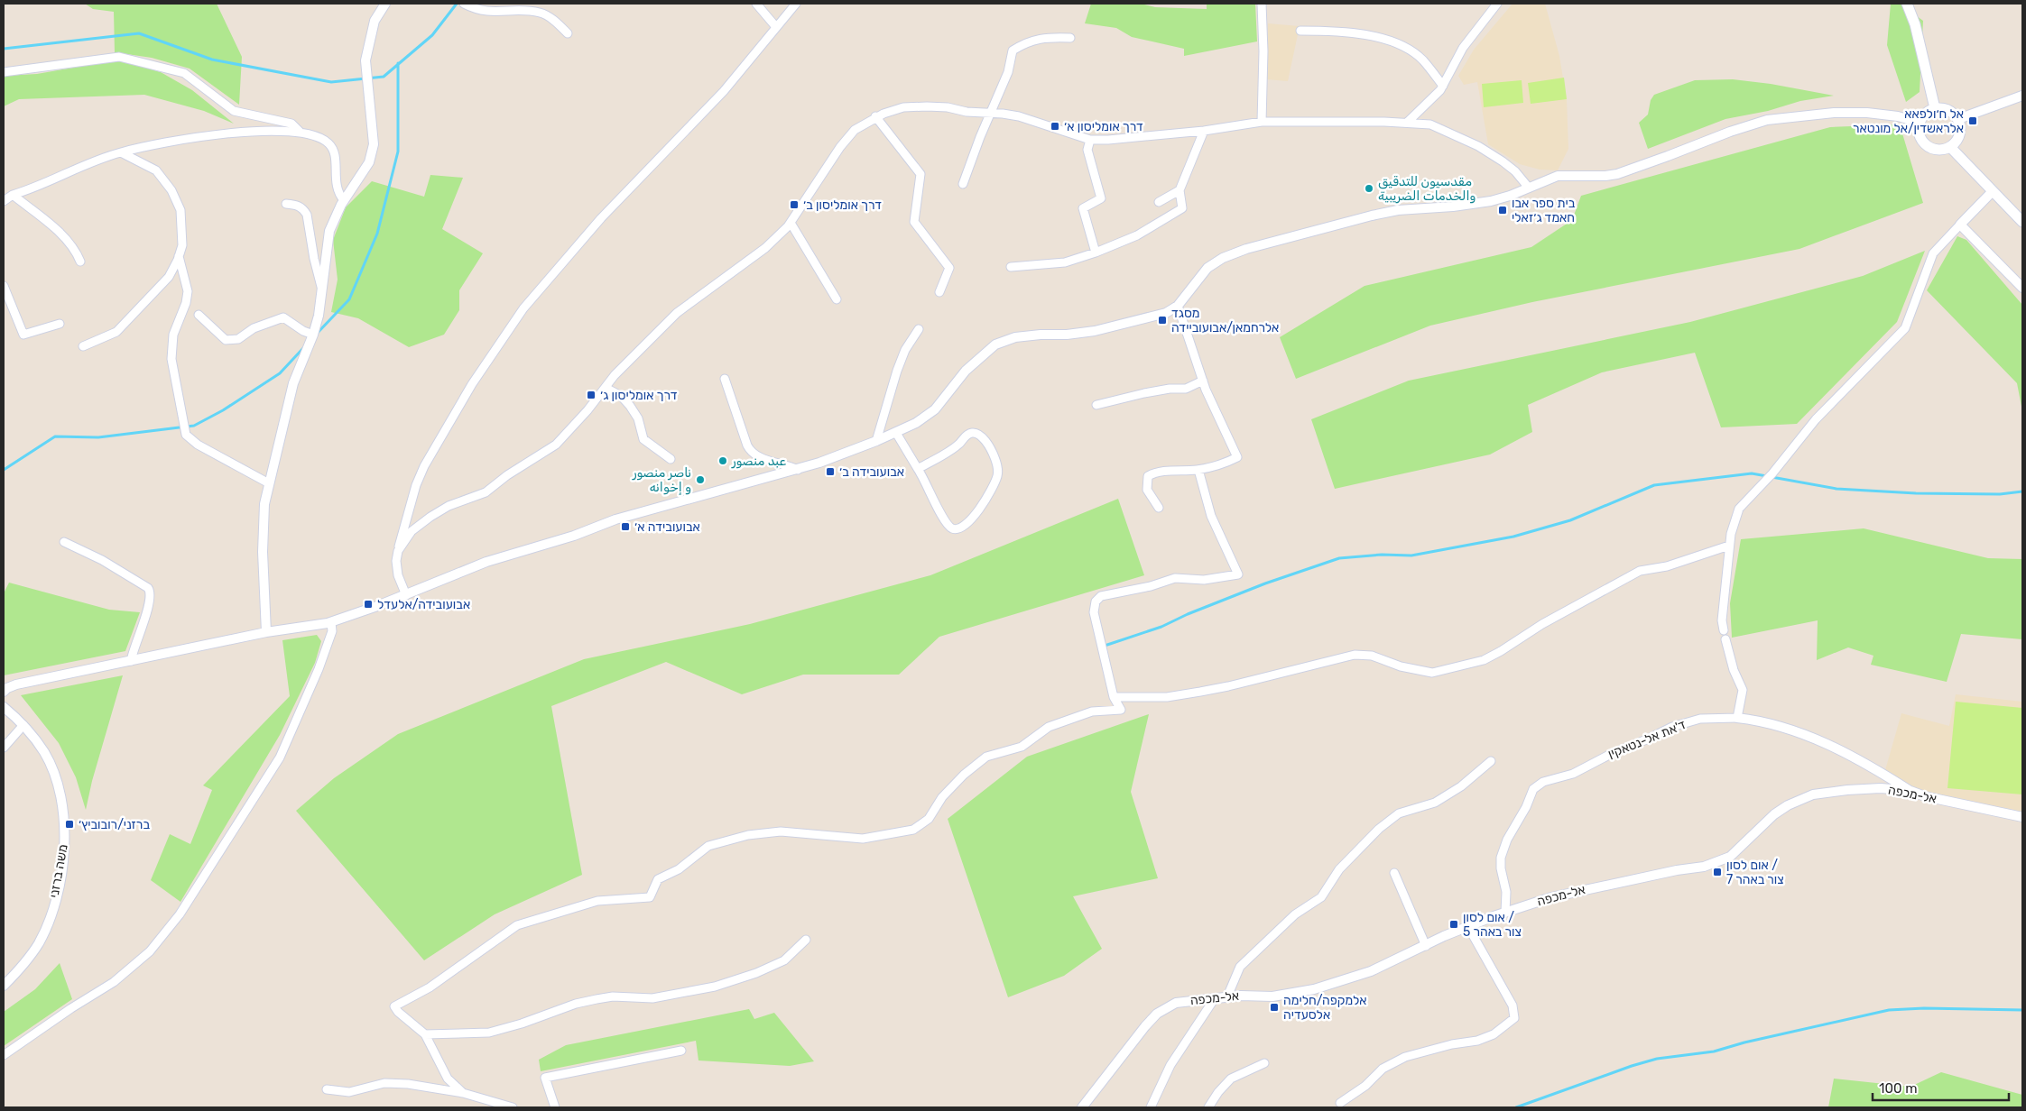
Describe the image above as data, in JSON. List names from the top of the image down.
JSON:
{
  "streets": {
    "street": ["ד'את אל-נטאקין", "אל-מכפה", "משה ברזני"]
  },
  "crossings": [
    ["ד'את אל-נטאקין", "אל-מכפה"]
  ],
  "places": {
    "transit": [
      "אל ח׳ולפאא אלראשדין/אל מונטאר",
      "דרך אומליסון א׳",
      "דרך אומליסון ב׳",
      "בית ספר אבו חאמד ג׳זאלי",
      "מסגד אלרחמאן/אבועוביידה",
      "דרך אומליסון ג׳",
      "אבועובידה ב׳",
      "אבועובידה א׳",
      "אבועובידה/אלעדל",
      "ברזני/רובוביץ׳",
      "אום לסון / צור באהר 7",
      "אום לסון / צור באהר 5",
      "אלמקפה/חלימה אלסעדיה"
    ],
    "other": ["مقدسيون للتدقيق والخدمات الضريبية", "عبد منصور", "ناصر منصور و إخوانه"]
  },
  "scale_bar": "100 m"
}
